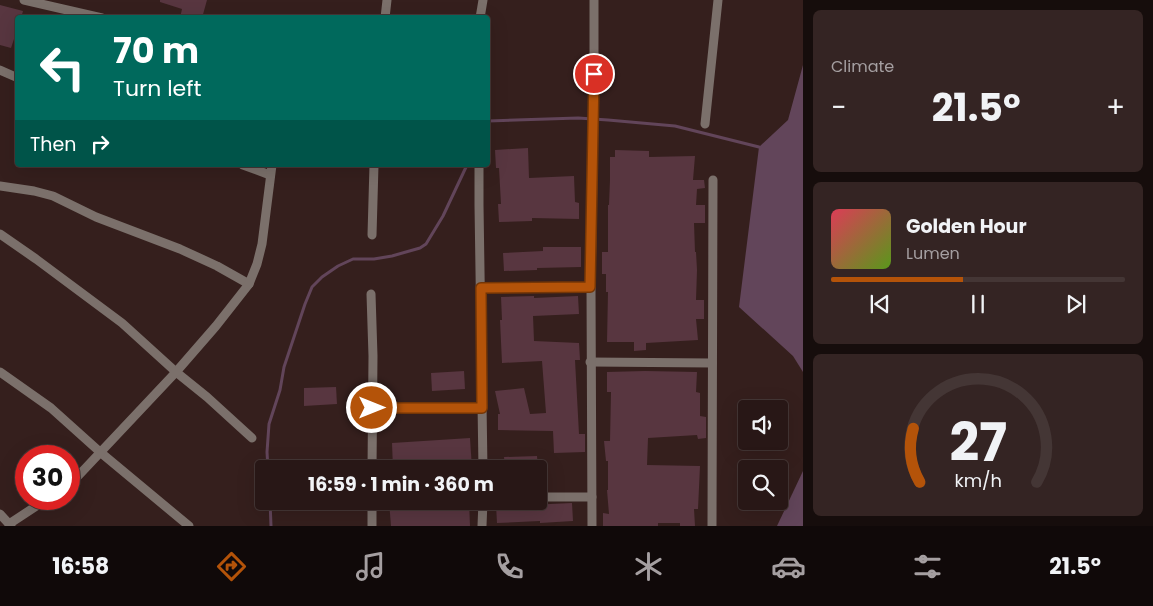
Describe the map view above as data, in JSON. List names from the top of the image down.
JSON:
{
  "page": {
    "tile": "Climate",
    "turn": ["70 m", "Turn left"],
    "heat": ["−", "21.5°", "+"],
    "then": "Then",
    "song": ["Golden Hour", "Lumen"],
    "limit": "30",
    "trip": "16:59 · 1 min · 360 m",
    "tabs": ["16:58", "21.5°"],
    "gauge": ["27", "km/h"]
  }
}
